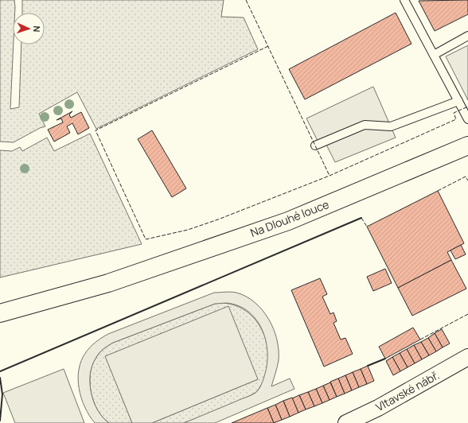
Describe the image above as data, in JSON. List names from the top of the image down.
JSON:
{
  "streets": {
    "main road": ["Na Dlouhé louce"],
    "street": ["Vltavské nábř."]
  },
  "north": "right"
}
